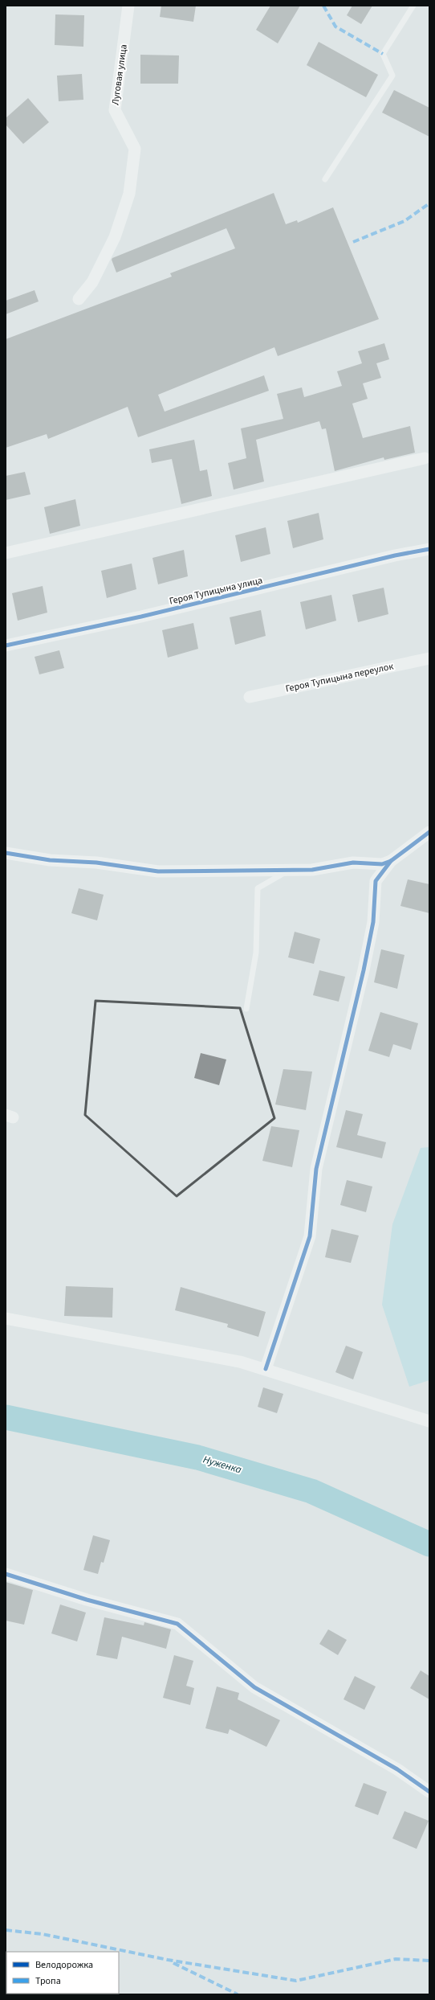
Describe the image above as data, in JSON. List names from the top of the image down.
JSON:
{
  "streets": {
    "street": ["Луговая улица", "Героя Тупицына улица", "Героя Тупицына переулок"]
  },
  "water": ["Нуженка"],
  "legend": ["Велодорожка", "Тропа"]
}
